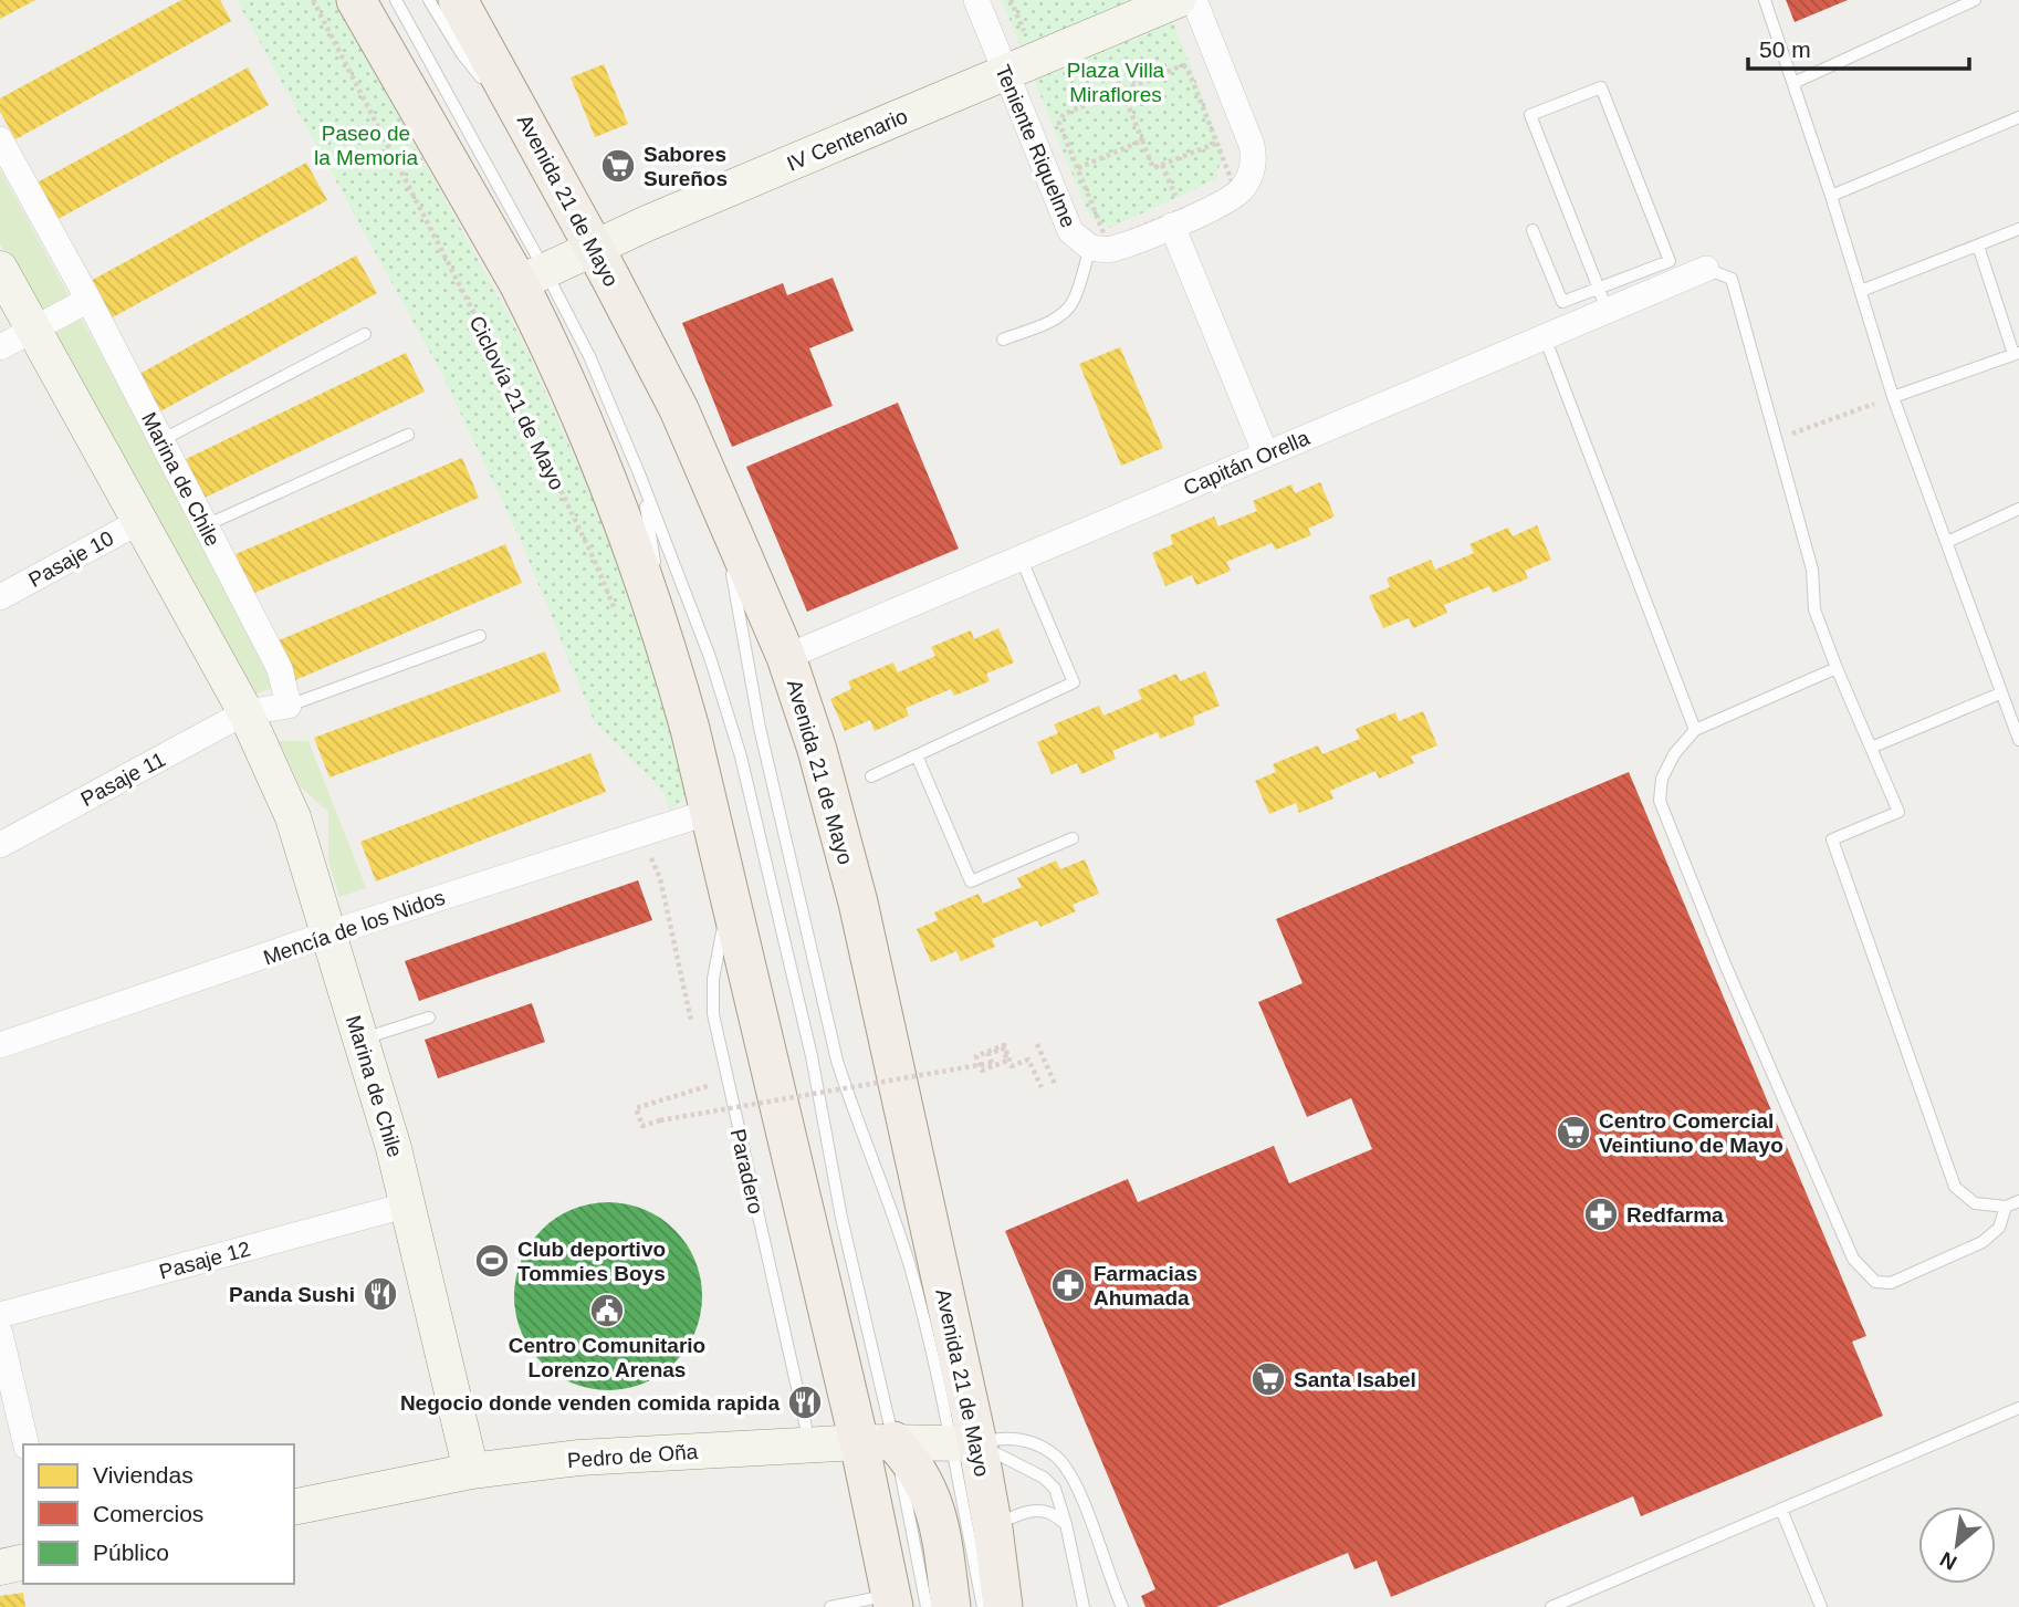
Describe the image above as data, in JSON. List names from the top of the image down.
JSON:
{
  "streets": {
    "main road": ["Avenida 21 de Mayo"],
    "street": [
      "IV Centenario",
      "Teniente Riquelme",
      "Capitán Orella",
      "Marina de Chile",
      "Pasaje 10",
      "Pasaje 11",
      "Mencía de los Nidos",
      "Pasaje 12",
      "Pedro de Oña"
    ],
    "lane": ["Paradero"],
    "path": ["Ciclovía 21 de Mayo"]
  },
  "crossings": [
    ["IV Centenario", "Teniente Riquelme"],
    ["IV Centenario", "Avenida 21 de Mayo"],
    ["Avenida 21 de Mayo", "Capitán Orella"],
    ["Avenida 21 de Mayo", "Pedro de Oña"],
    ["Marina de Chile", "Pasaje 10"],
    ["Marina de Chile", "Pasaje 11"],
    ["Marina de Chile", "Mencía de los Nidos"],
    ["Marina de Chile", "Pasaje 12"],
    ["Marina de Chile", "Pedro de Oña"],
    ["Paradero", "Pedro de Oña"]
  ],
  "parks": ["Plaza Villa Miraflores", "Paseo de la Memoria"],
  "places": {
    "supermarket": ["Sabores Sureños", "Centro Comercial Veintiuno de Mayo", "Santa Isabel"],
    "pharmacy": ["Redfarma", "Farmacias Ahumada"],
    "sports": ["Club deportivo Tommies Boys"],
    "restaurant": ["Panda Sushi", "Negocio donde venden comida rapida"],
    "public building": ["Centro Comunitario Lorenzo Arenas"]
  },
  "legend": ["Viviendas", "Comercios", "Público"],
  "scale_bar": "50 m",
  "north": "bottom left"
}
